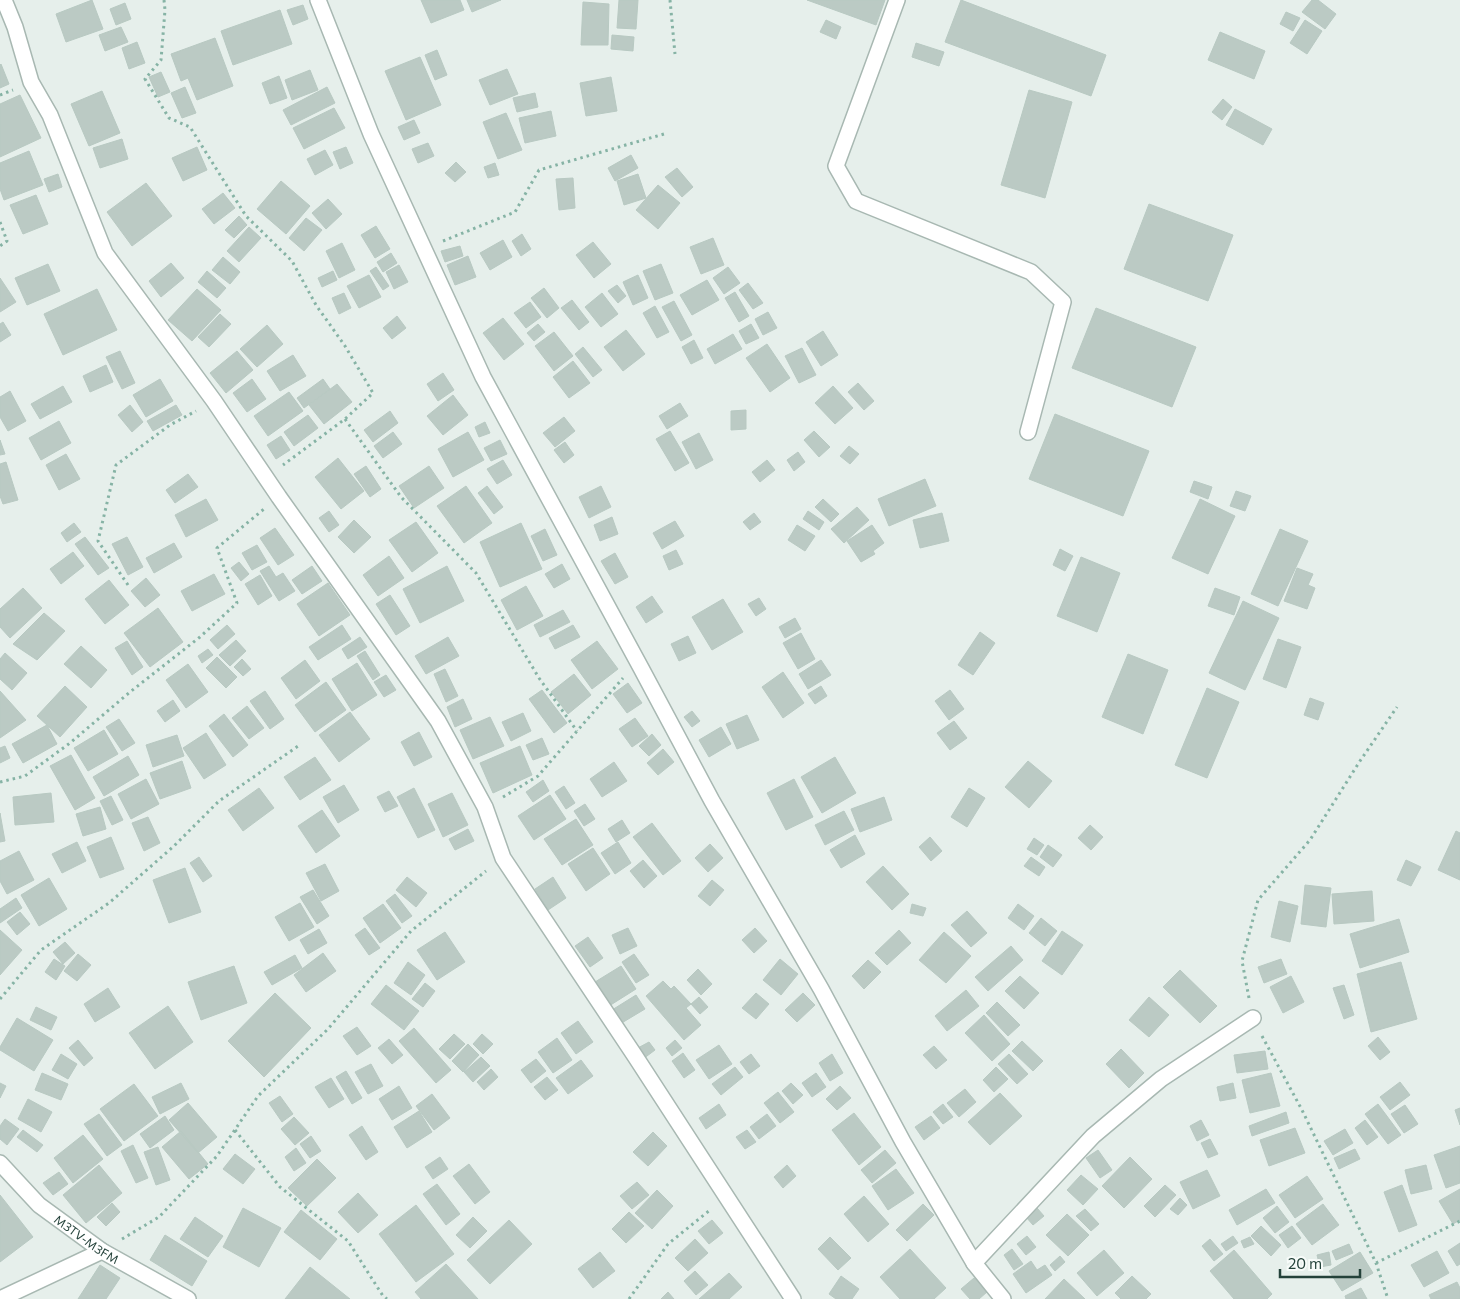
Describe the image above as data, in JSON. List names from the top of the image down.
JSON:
{
  "streets": {
    "street": ["M3TV-M3FM"]
  },
  "scale_bar": "20 m"
}
